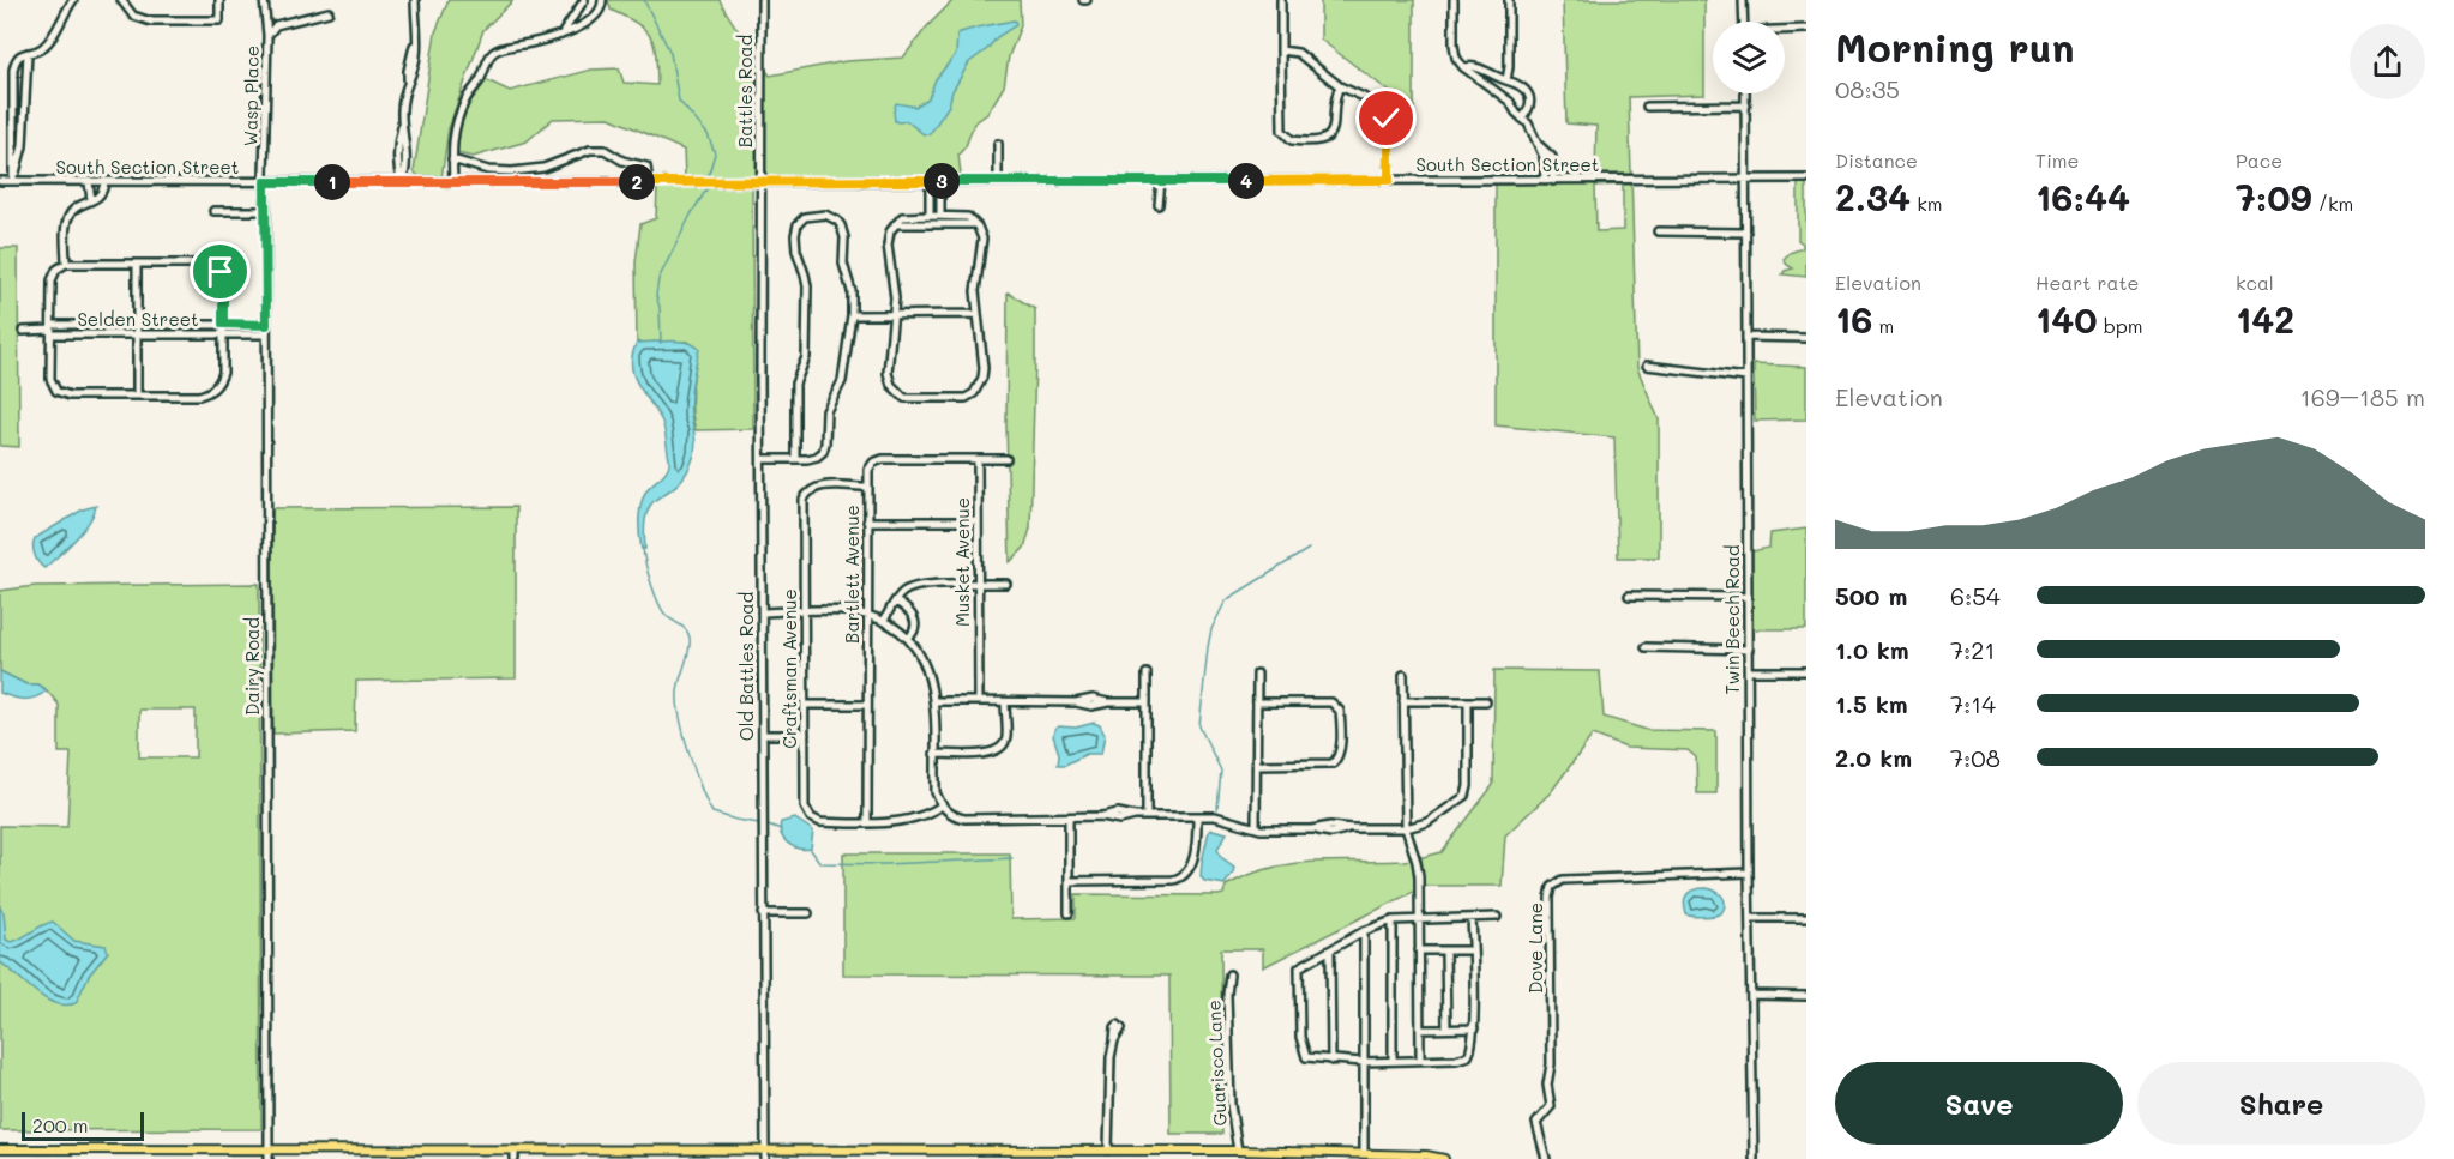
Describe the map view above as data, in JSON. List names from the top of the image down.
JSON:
{
  "streets": {
    "street": [
      "Battles Road",
      "Wasp Place",
      "South Section Street",
      "Selden Street",
      "Musket Avenue",
      "Bartlett Avenue",
      "Twin Beech Road",
      "Dairy Road",
      "Old Battles Road",
      "Craftsman Avenue",
      "Dove Lane",
      "Guarisco Lane"
    ]
  },
  "crossings": [
    ["Battles Road", "South Section Street"],
    ["Battles Road", "Old Battles Road"],
    ["Wasp Place", "South Section Street"],
    ["Wasp Place", "Dairy Road"],
    ["South Section Street", "Twin Beech Road"],
    ["South Section Street", "Dairy Road"],
    ["South Section Street", "Old Battles Road"],
    ["Selden Street", "Dairy Road"],
    ["Musket Avenue", "Bartlett Avenue"],
    ["Bartlett Avenue", "Craftsman Avenue"],
    ["Twin Beech Road", "Dove Lane"]
  ],
  "scale_bar": "200 m",
  "page": {
    "heading": ["Morning run", "08:35"],
    "stats": [
      ["Distance", "2.34 km"],
      ["Time", "16:44"],
      ["Pace", "7:09 /km"],
      ["Elevation", "16 m"],
      ["Heart rate", "140 bpm"],
      ["kcal", "142"]
    ],
    "pins": [
      "3",
      "4",
      "1",
      "2"
    ],
    "chart": ["Elevation", "169–185 m"],
    "list": [
      {
        "name": "500 m",
        "note": "6:54"
      },
      {
        "name": "1.0 km",
        "note": "7:21"
      },
      {
        "name": "1.5 km",
        "note": "7:14"
      },
      {
        "name": "2.0 km",
        "note": "7:08"
      }
    ],
    "buttons": ["Save", "Share"],
    "scale": "200 m"
  }
}
